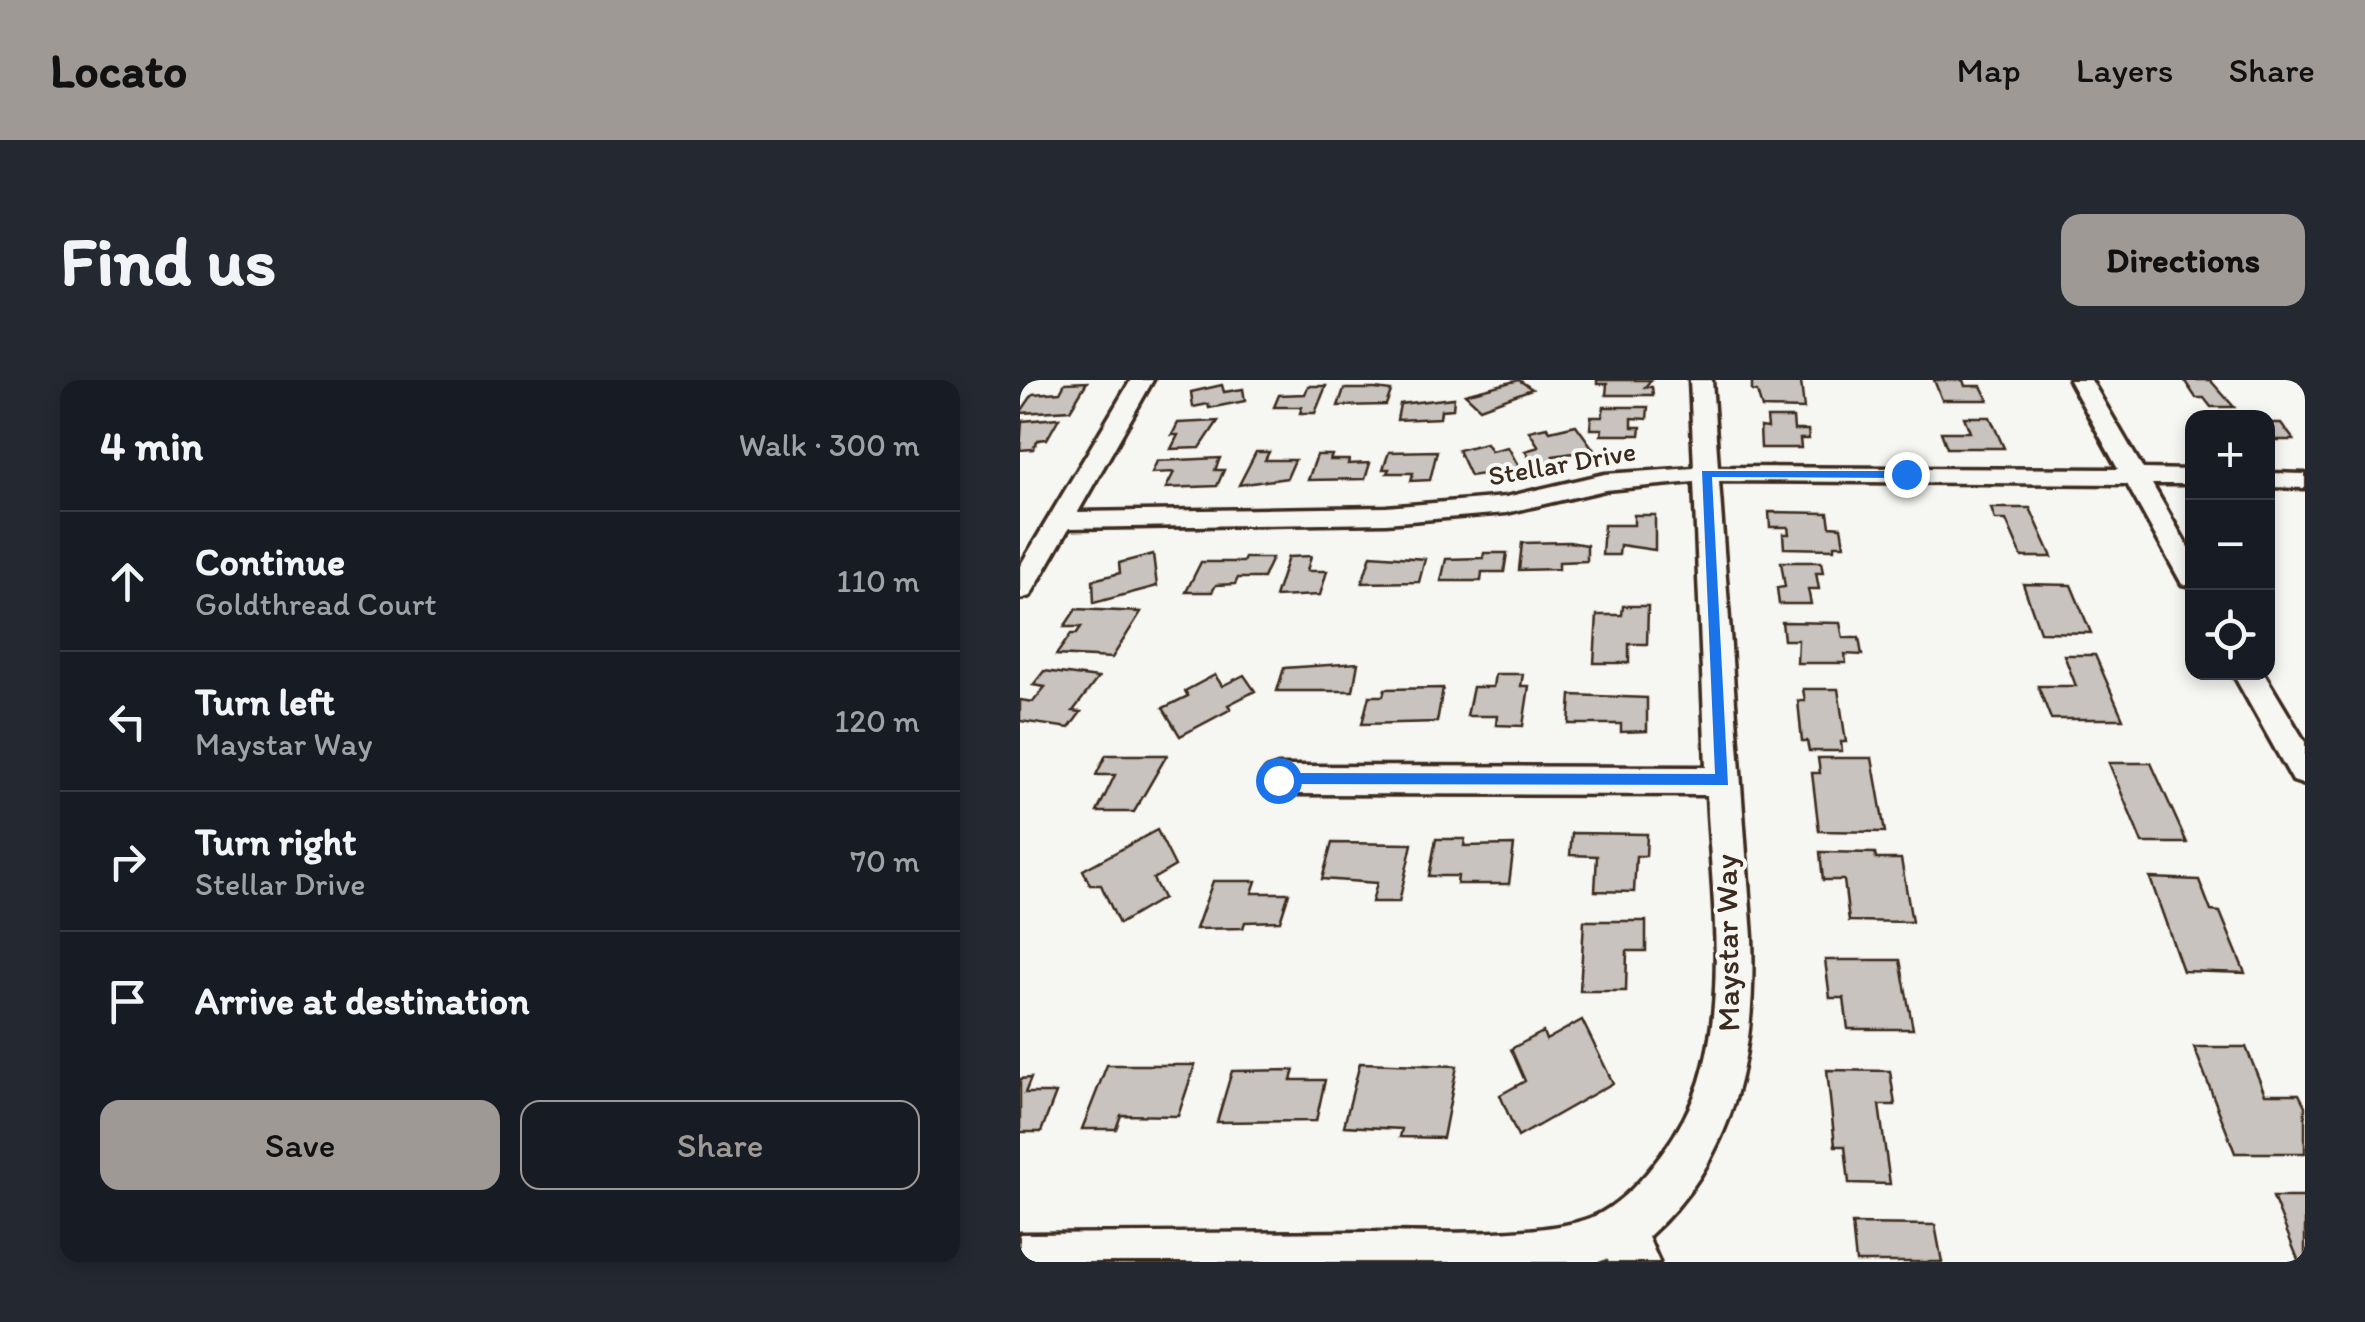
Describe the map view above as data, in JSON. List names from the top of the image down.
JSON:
{
  "streets": {
    "street": ["Stellar Drive", "Maystar Way"]
  },
  "crossings": [
    ["Stellar Drive", "Maystar Way"]
  ],
  "page": {
    "header": "Locato",
    "nav": ["Map", "Layers", "Share"],
    "buttons": [
      "Directions",
      ["Save", "Share"]
    ],
    "title": "Find us",
    "heading": ["4 min", "Walk · 300 m"],
    "map_buttons": ["+", "−"],
    "list": [
      ["Continue", "Goldthread Court", "110 m"],
      ["Turn left", "Maystar Way", "120 m"],
      ["Turn right", "Stellar Drive", "70 m"],
      "Arrive at destination"
    ]
  }
}
